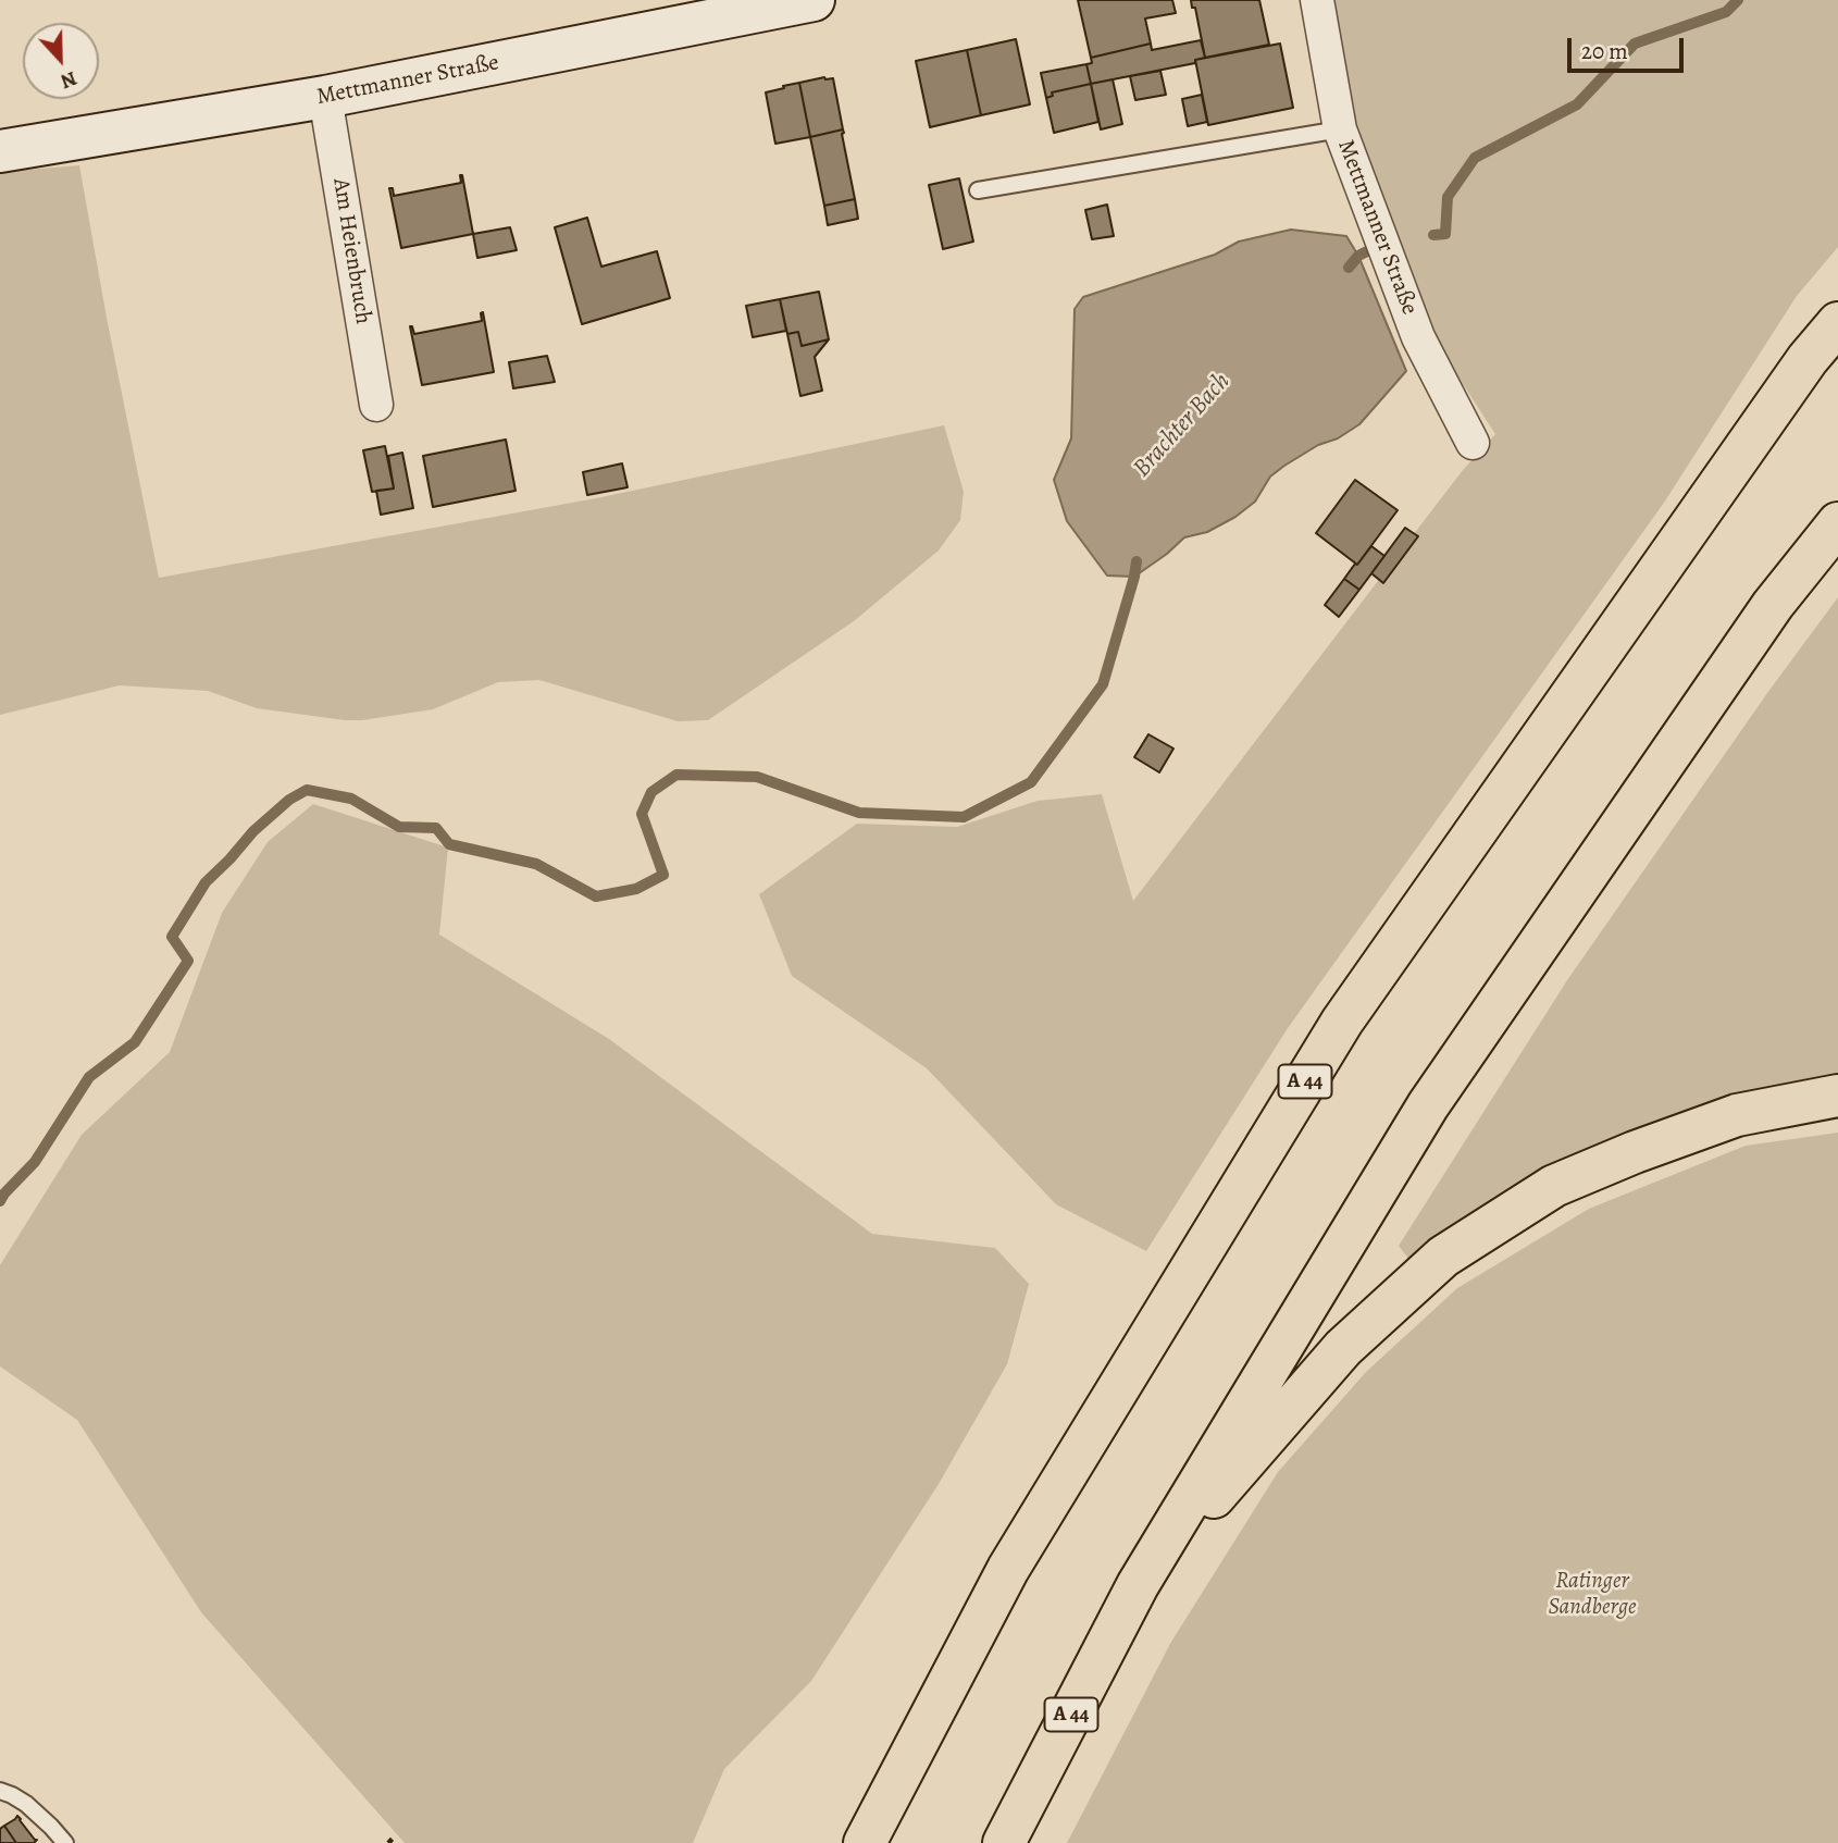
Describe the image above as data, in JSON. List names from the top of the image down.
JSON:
{
  "streets": {
    "highway": ["A 44"],
    "main road": ["Mettmanner Straße"],
    "street": ["Am Heienbruch"]
  },
  "crossings": [
    ["Mettmanner Straße", "Am Heienbruch"]
  ],
  "water": ["Brachter Bach"],
  "parks": ["Ratinger Sandberge"],
  "scale_bar": "20 m",
  "north": "bottom"
}
